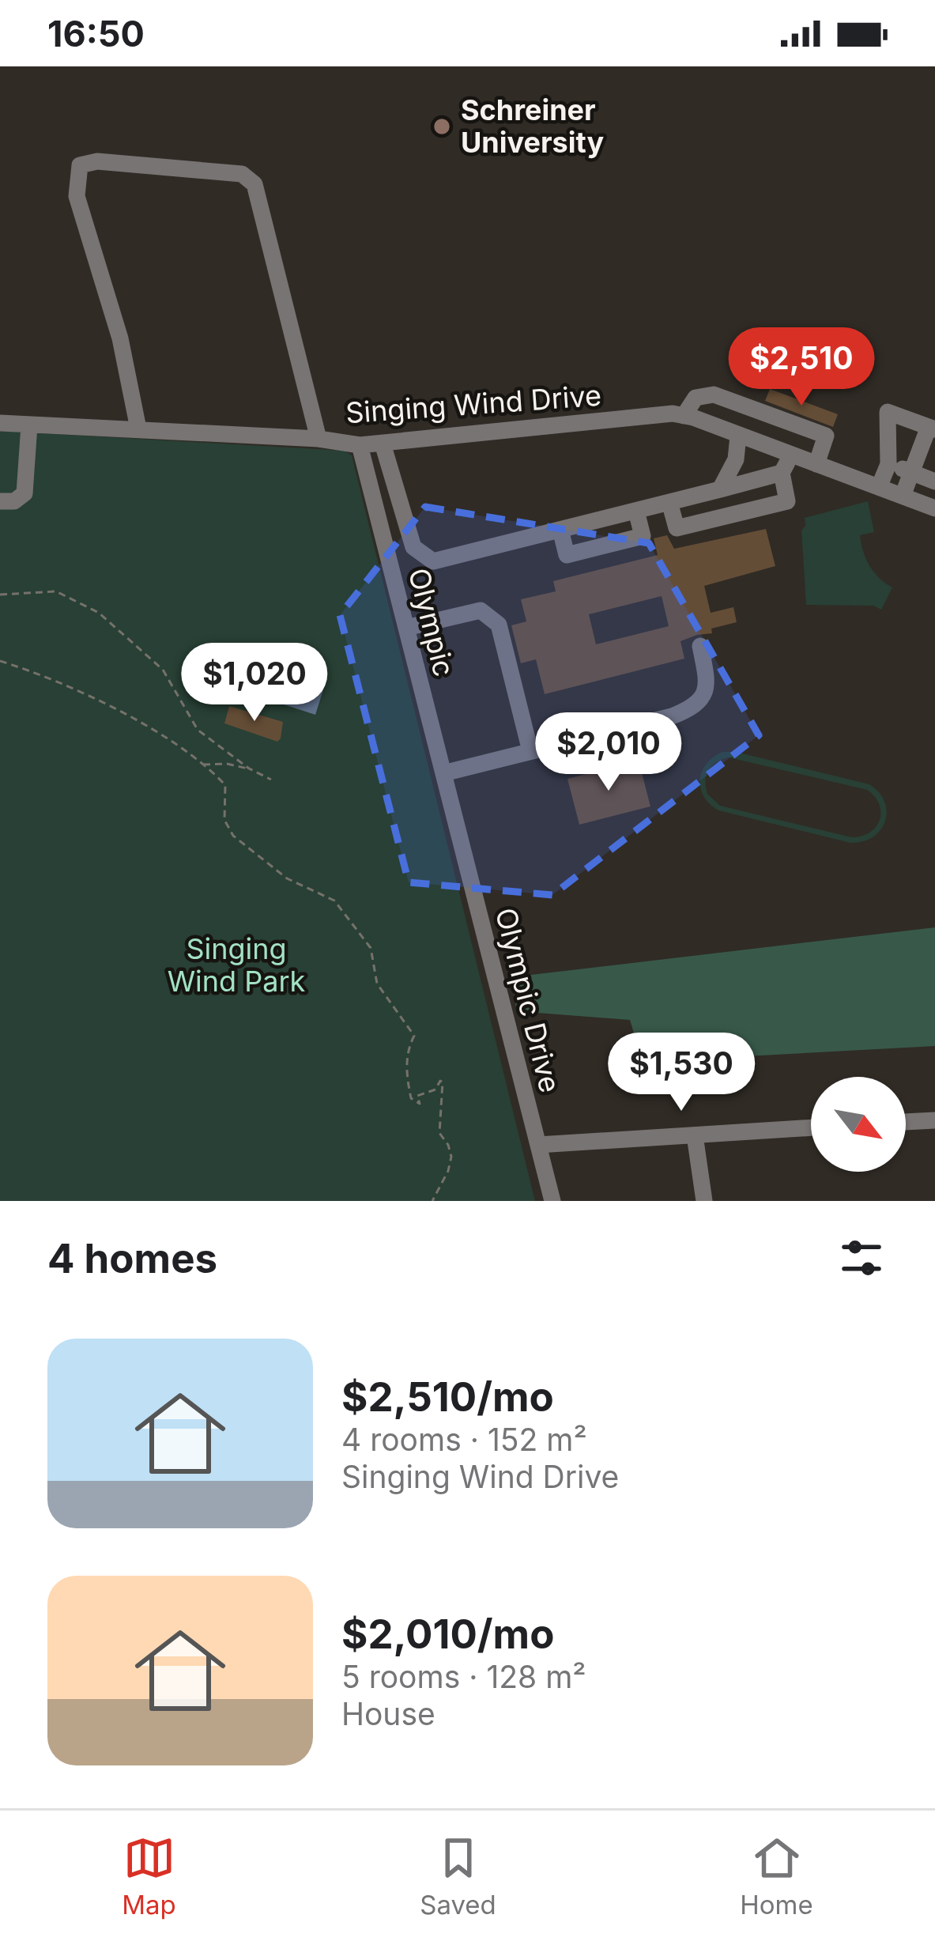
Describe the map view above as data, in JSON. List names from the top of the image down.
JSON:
{
  "streets": {
    "street": ["Singing Wind Drive", "Olympic", "Olympic Drive"]
  },
  "crossings": [
    ["Singing Wind Drive", "Olympic"],
    ["Olympic", "Olympic Drive"]
  ],
  "parks": ["Singing Wind Park"],
  "places": ["Schreiner University"],
  "north": "bottom right",
  "page": {
    "status": "16:50",
    "price": [
      "$2,510",
      "$1,020",
      "$2,010",
      "$1,530"
    ],
    "heading": "4 homes",
    "list": [
      {
        "name": "$2,510/mo",
        "note": "4 rooms · 152 m² · Singing Wind Drive"
      },
      {
        "name": "$2,010/mo",
        "note": "5 rooms · 128 m² · House"
      }
    ],
    "tabs": ["Map", "Saved", "Home"]
  }
}
